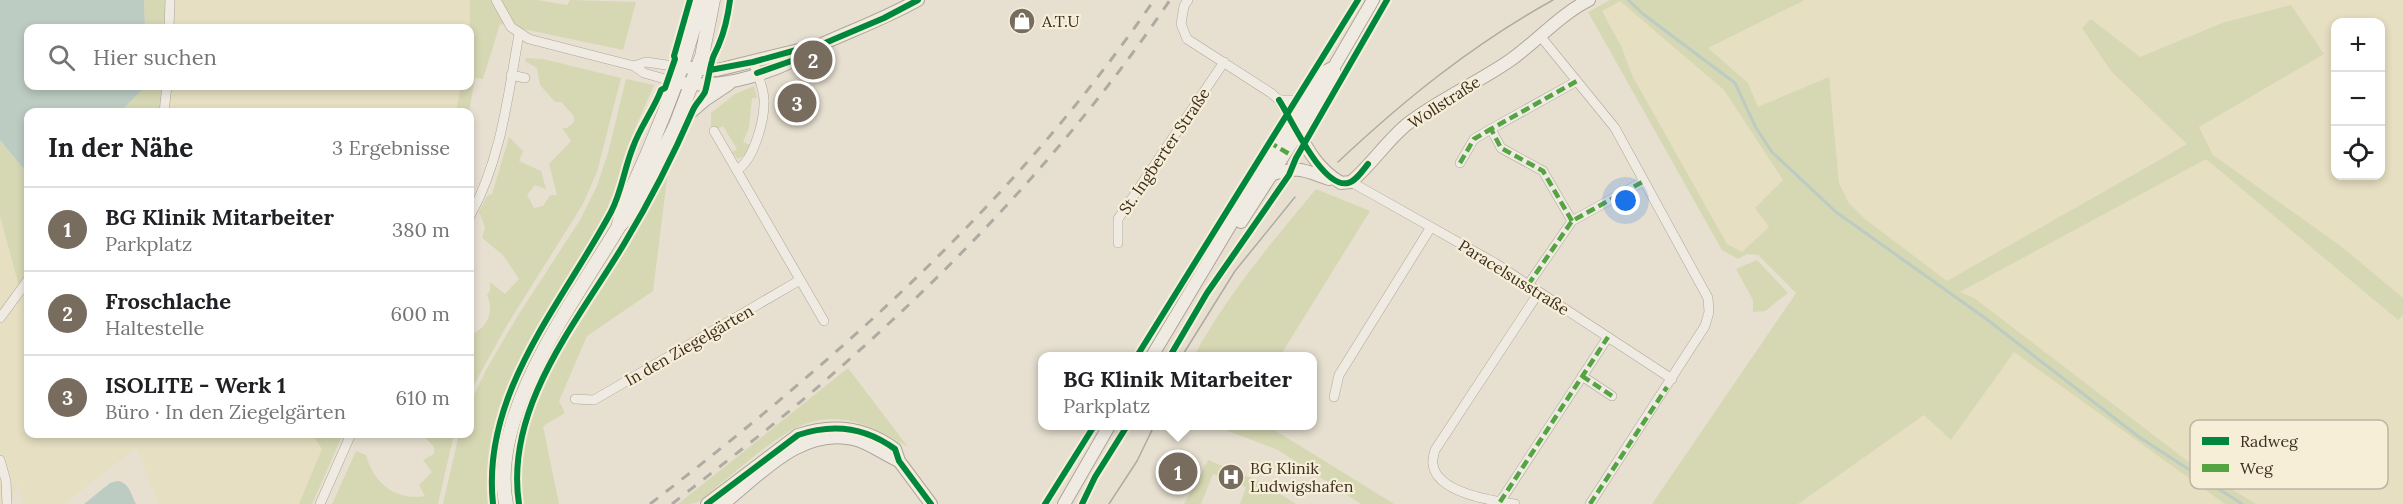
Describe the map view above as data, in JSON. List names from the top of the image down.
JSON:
{
  "streets": {
    "street": [
      "Wollstraße",
      "St. Ingberter Straße",
      "Paracelsusstraße",
      "In den Ziegelgärten"
    ]
  },
  "crossings": [
    ["Wollstraße", "Paracelsusstraße"]
  ],
  "places": {
    "shop": ["A.T.U"],
    "hospital": ["BG Klinik Ludwigshafen"]
  },
  "legend": ["Radweg", "Weg"],
  "page": {
    "map_buttons": ["+", "−"],
    "search": "Hier suchen",
    "pins": ["2", "3", "1"],
    "heading": ["In der Nähe", "3 Ergebnisse"],
    "list": [
      {
        "mark": "1",
        "name": "BG Klinik Mitarbeiter",
        "note": "Parkplatz",
        "value": "380 m"
      },
      {
        "mark": "2",
        "name": "Froschlache",
        "note": "Haltestelle",
        "value": "600 m"
      },
      {
        "mark": "3",
        "name": "ISOLITE - Werk 1",
        "note": "Büro · In den Ziegelgärten",
        "value": "610 m"
      }
    ],
    "popup": ["BG Klinik Mitarbeiter", "Parkplatz"]
  }
}
